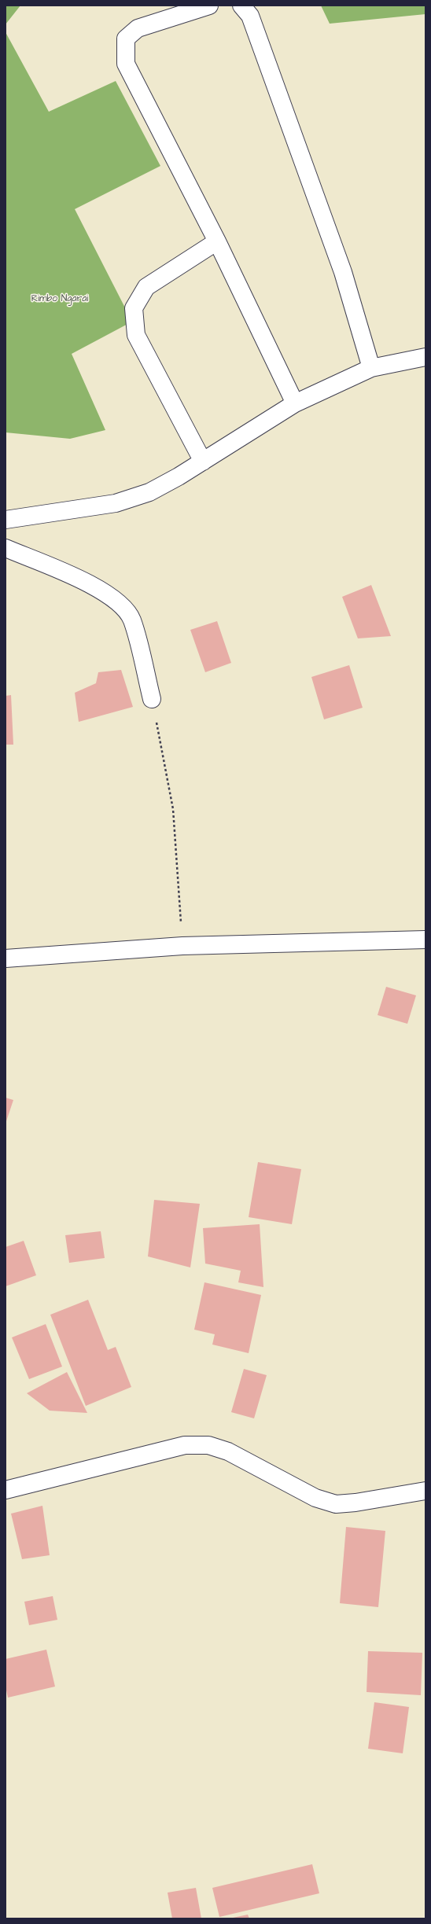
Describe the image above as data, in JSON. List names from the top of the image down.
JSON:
{
  "parks": ["Rimbo Ngarai"]
}
